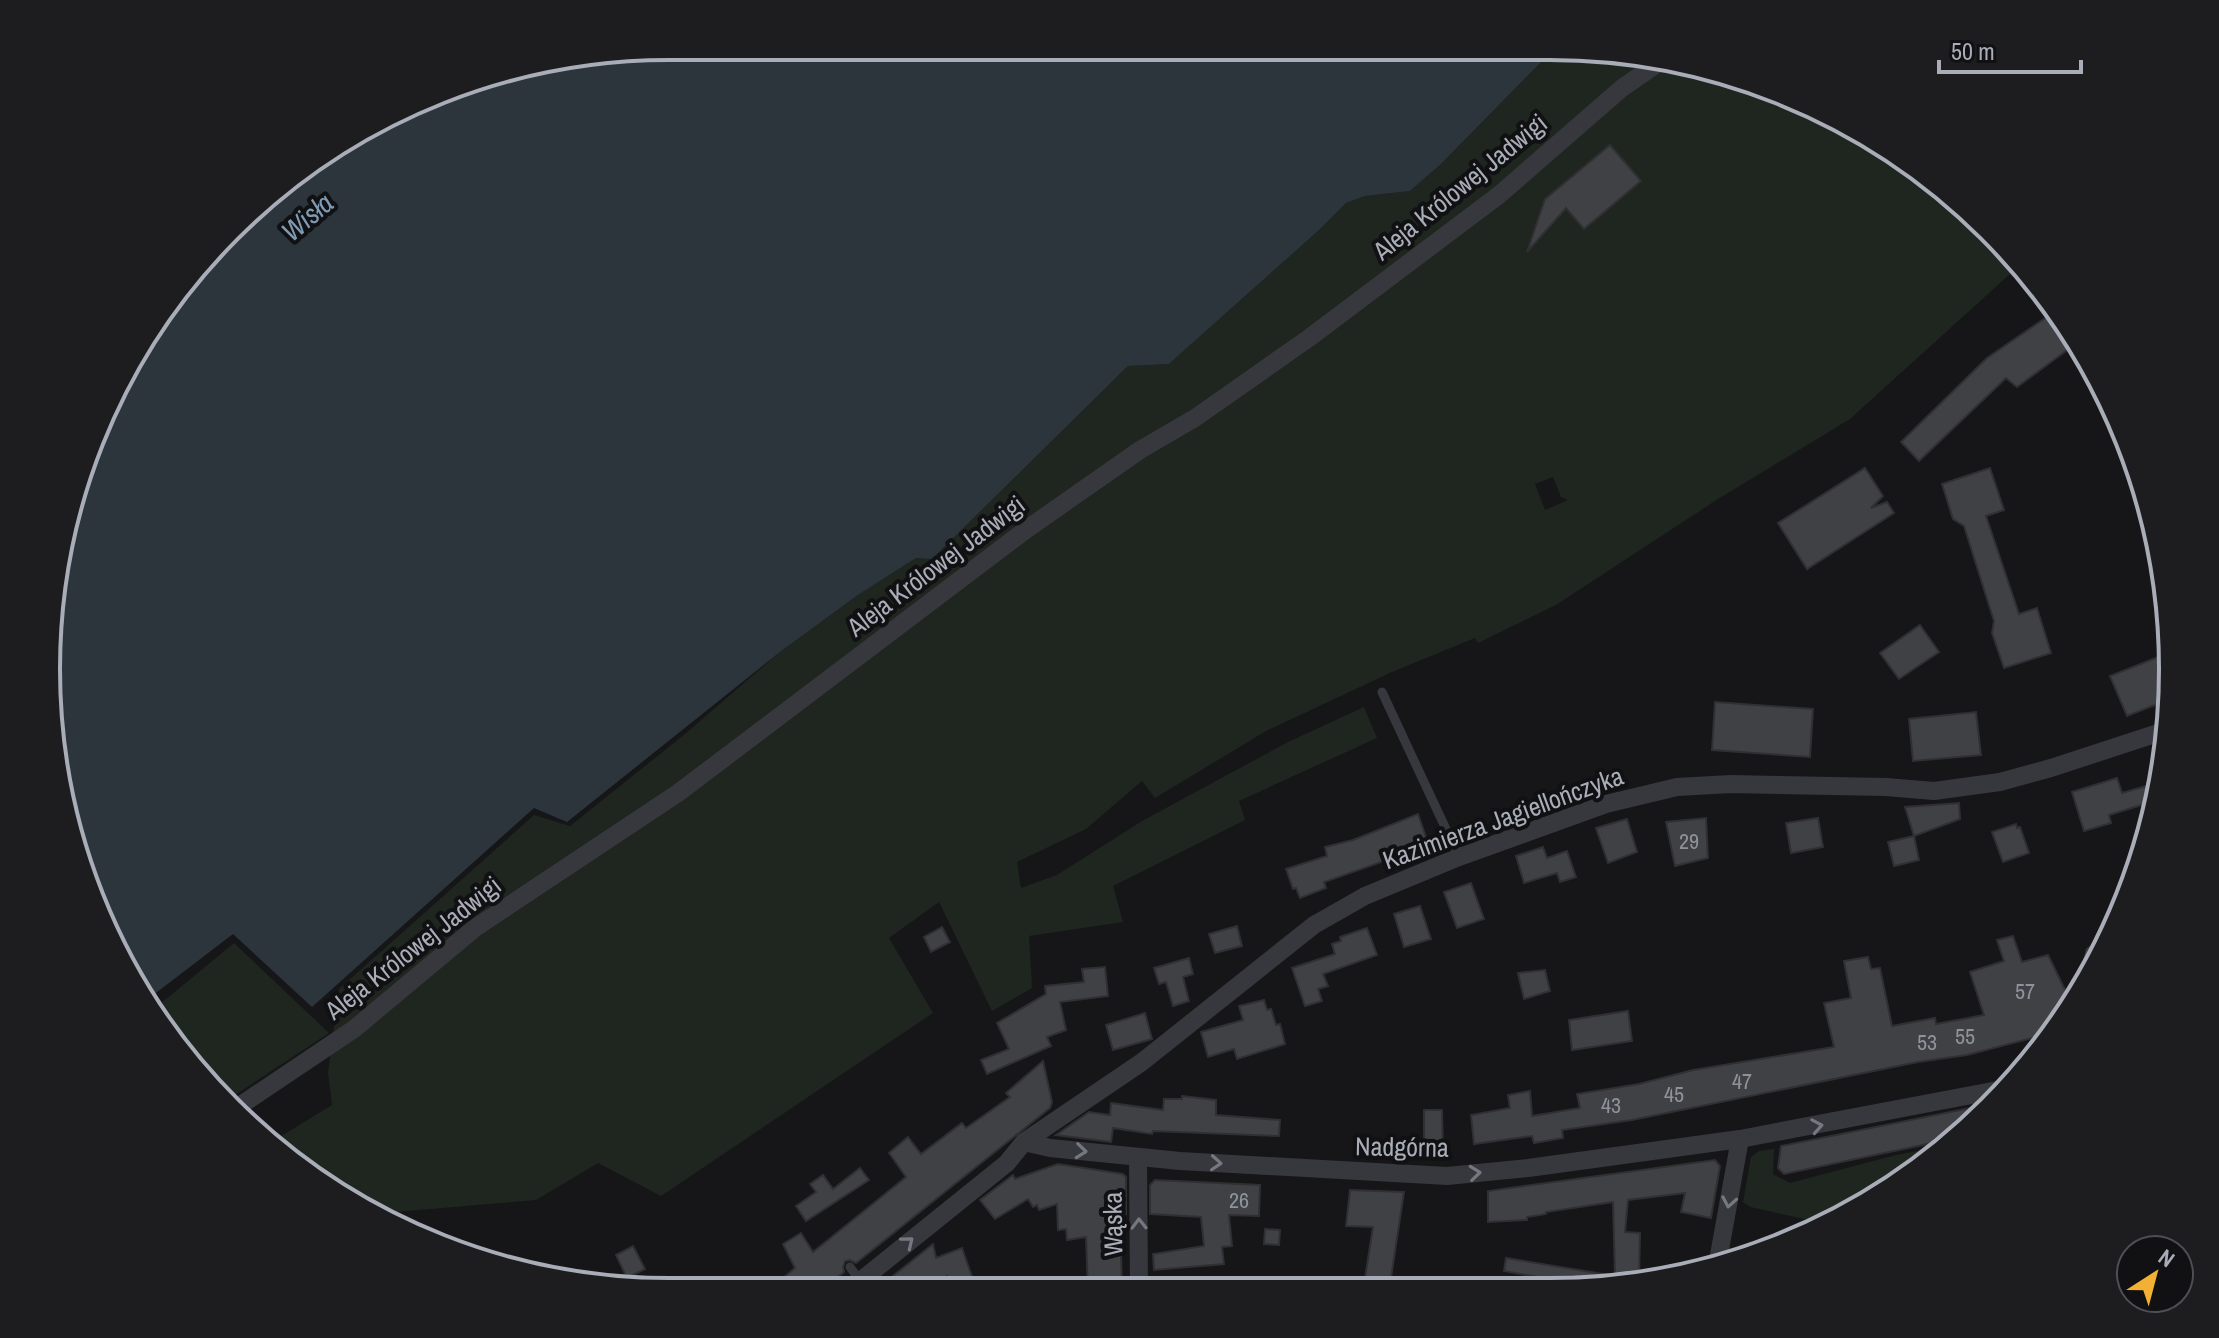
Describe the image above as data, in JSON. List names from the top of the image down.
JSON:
{
  "streets": {
    "street": [
      "Aleja Królowej Jadwigi",
      "Kazimierza Jagiellończyka",
      "Nadgórna",
      "Wąska"
    ]
  },
  "crossings": [
    ["Kazimierza Jagiellończyka", "Nadgórna"],
    ["Nadgórna", "Wąska"]
  ],
  "one_way": ["Nadgórna", "Wąska"],
  "water": ["Wisła"],
  "house_numbers": [
    "29",
    "57",
    "55",
    "53",
    "47",
    "45",
    "43",
    "26"
  ],
  "scale_bar": "50 m",
  "north": "top right"
}
